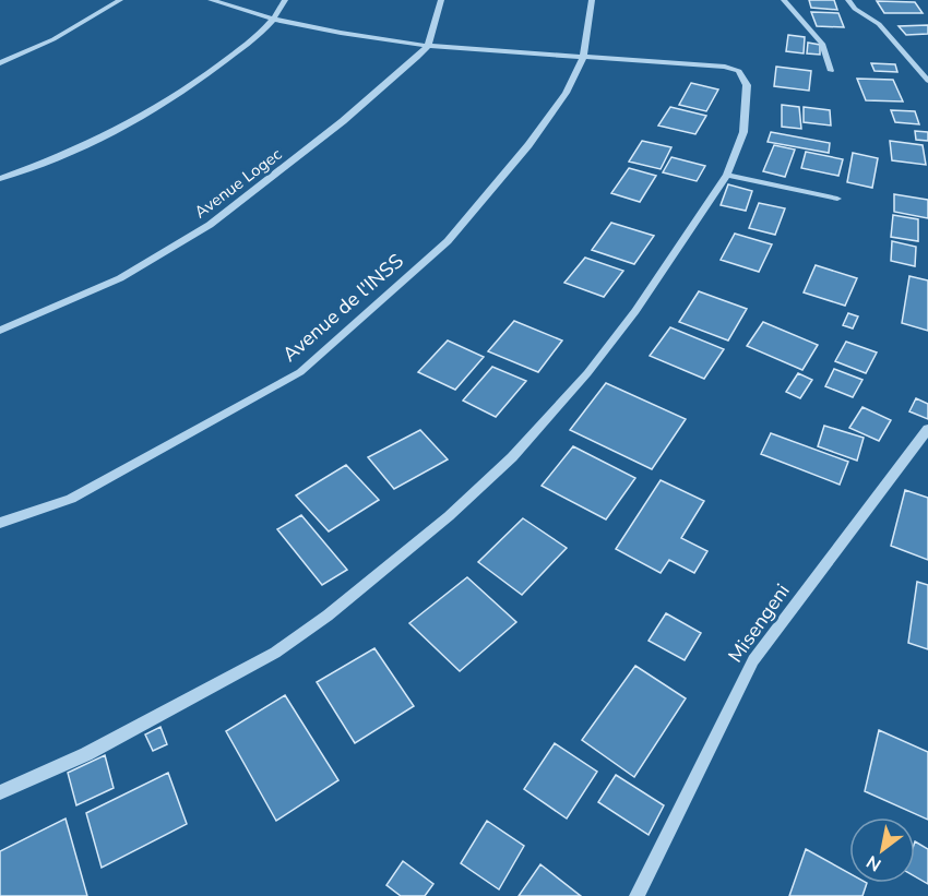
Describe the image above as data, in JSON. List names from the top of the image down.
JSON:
{
  "streets": {
    "street": ["Avenue Logec", "Avenue de l'INSS", "Misengeni"]
  },
  "north": "bottom left"
}
